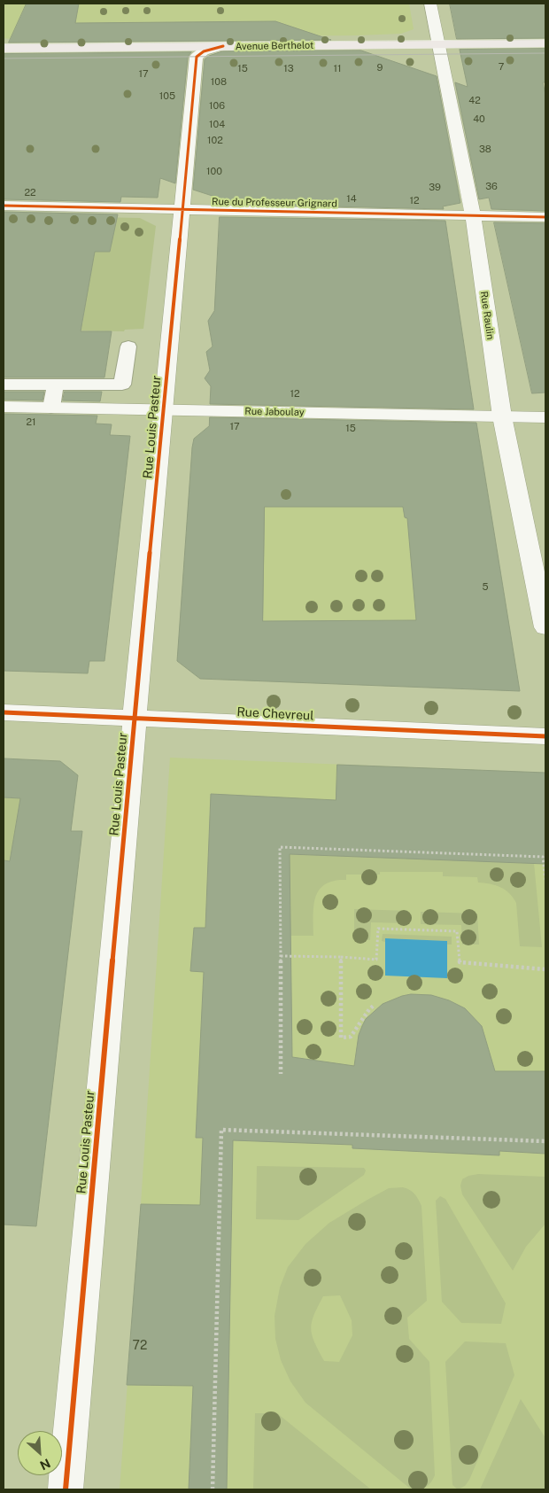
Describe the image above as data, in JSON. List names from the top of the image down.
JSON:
{
  "streets": {
    "main road": ["Avenue Berthelot"],
    "street": [
      "Rue du Professeur Grignard",
      "Rue Raulin",
      "Rue Jaboulay",
      "Rue Louis Pasteur",
      "Rue Chevreul"
    ]
  },
  "crossings": [
    ["Avenue Berthelot", "Rue Raulin"],
    ["Avenue Berthelot", "Rue Louis Pasteur"],
    ["Rue du Professeur Grignard", "Rue Raulin"],
    ["Rue du Professeur Grignard", "Rue Louis Pasteur"],
    ["Rue Raulin", "Rue Jaboulay"],
    ["Rue Jaboulay", "Rue Louis Pasteur"],
    ["Rue Louis Pasteur", "Rue Chevreul"]
  ],
  "house_numbers": [
    "7",
    "9",
    "15",
    "13",
    "11",
    "17",
    "108",
    "105",
    "42",
    "106",
    "40",
    "104",
    "102",
    "38",
    "100",
    "36",
    "39",
    "22",
    "14",
    "12",
    "12",
    "21",
    "17",
    "15",
    "5",
    "72"
  ],
  "north": "bottom right"
}
